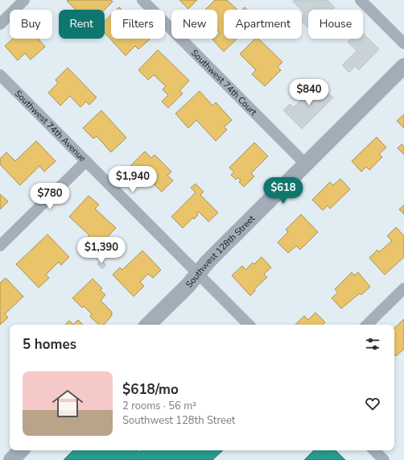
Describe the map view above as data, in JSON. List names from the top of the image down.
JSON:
{
  "streets": {
    "street": ["Southwest 74th Court", "Southwest 74th Avenue", "Southwest 128th Street"]
  },
  "crossings": [
    ["Southwest 74th Court", "Southwest 128th Street"],
    ["Southwest 74th Avenue", "Southwest 128th Street"]
  ],
  "page": {
    "chip": [
      "Buy",
      "Rent",
      "Filters",
      "New",
      "Apartment",
      "House"
    ],
    "price": [
      "$840",
      "$1,940",
      "$618",
      "$780",
      "$1,390"
    ],
    "heading": "5 homes",
    "list": [
      {
        "name": "$618/mo",
        "note": "2 rooms · 56 m² · Southwest 128th Street"
      }
    ]
  }
}
